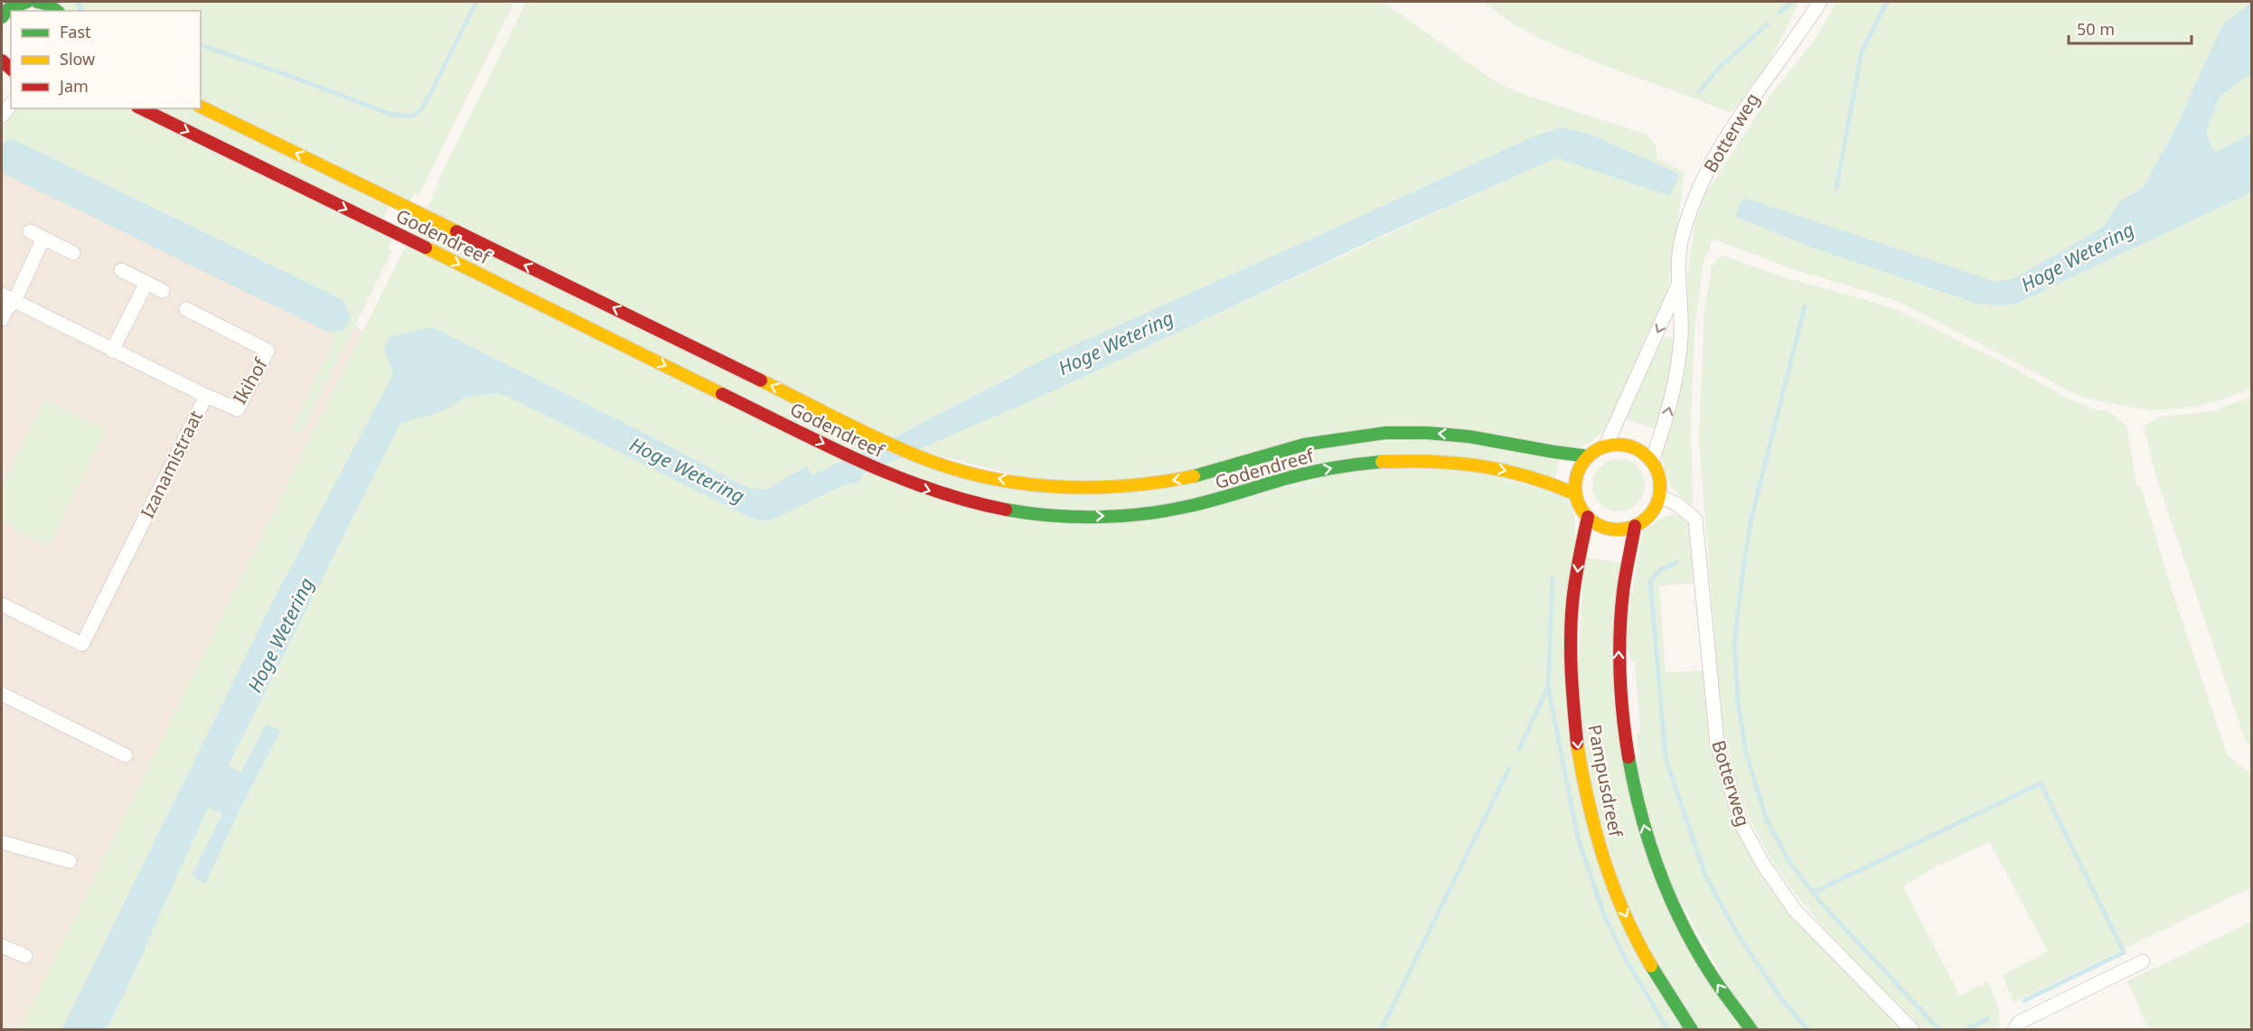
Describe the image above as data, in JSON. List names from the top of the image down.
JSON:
{
  "streets": {
    "main road": ["Godendreef", "Pampusdreef"],
    "street": ["Botterweg", "Ikihof", "Izanamistraat"]
  },
  "crossings": [
    ["Botterweg", "Godendreef"],
    ["Botterweg", "Pampusdreef"],
    ["Godendreef", "Pampusdreef"],
    ["Ikihof", "Izanamistraat"]
  ],
  "water": ["Hoge Wetering"],
  "legend": ["Fast", "Slow", "Jam"],
  "scale_bar": "50 m"
}
